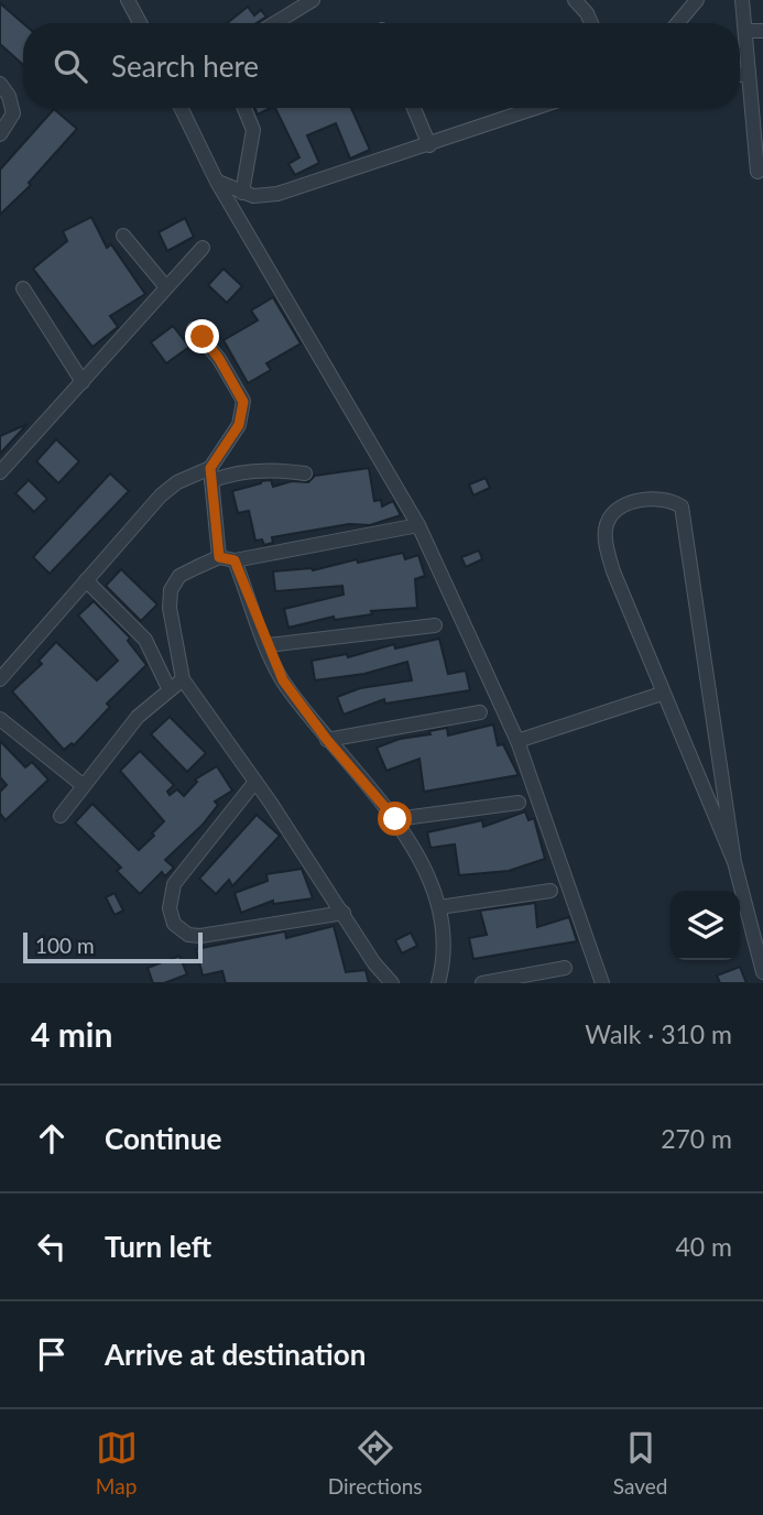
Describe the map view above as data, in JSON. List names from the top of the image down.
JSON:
{
  "scale_bar": "100 m",
  "page": {
    "search": "Search here",
    "scale": "100 m",
    "heading": ["4 min", "Walk · 310 m"],
    "list": [
      ["Continue", "270 m"],
      ["Turn left", "40 m"],
      "Arrive at destination"
    ],
    "nav": ["Map", "Directions", "Saved"]
  }
}
